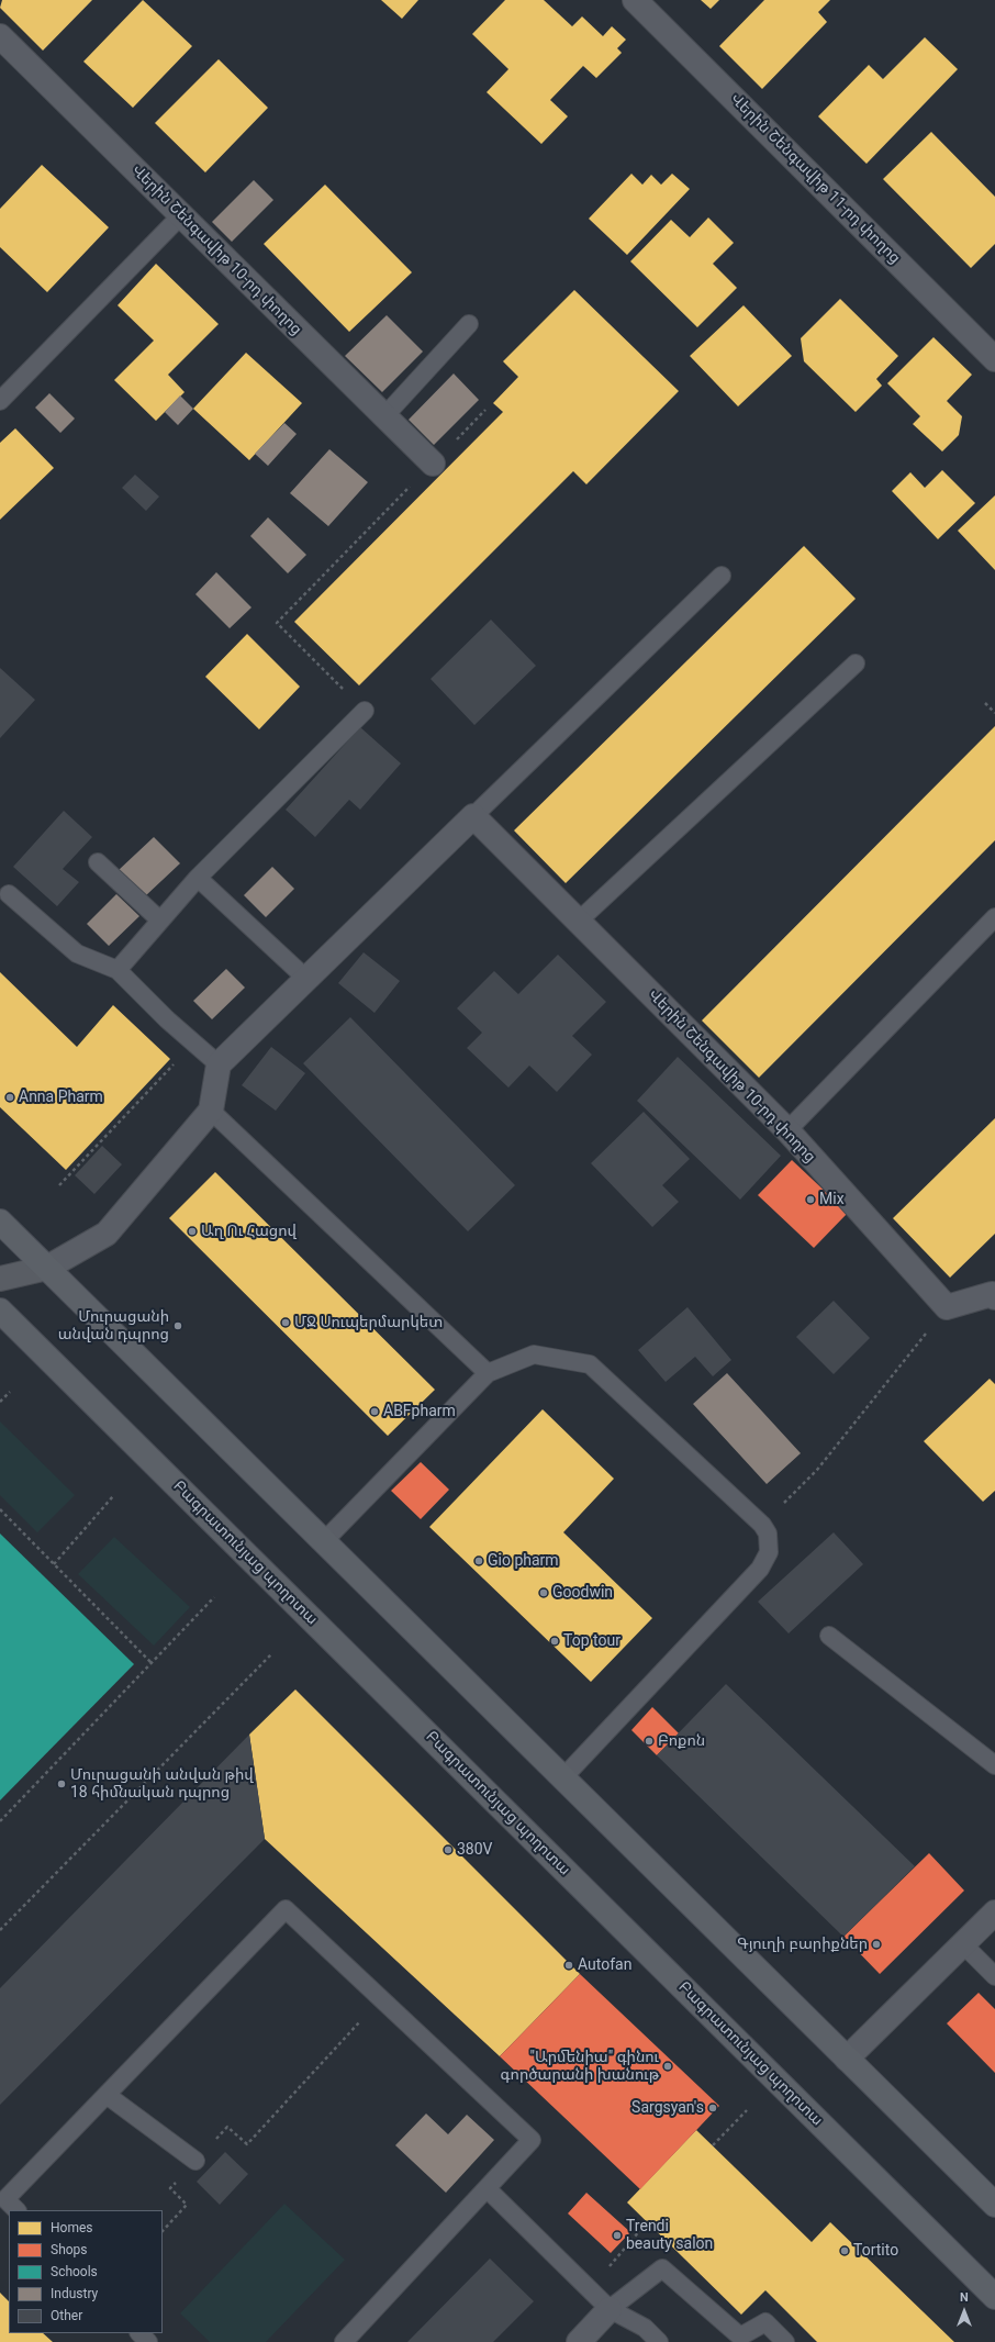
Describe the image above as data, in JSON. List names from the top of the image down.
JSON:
{
  "streets": {
    "main road": ["Բագրատունյաց պողոտա"],
    "street": ["Վերին Շենգավիթ 11-րդ փողոց", "Վերին Շենգավիթ 10-րդ փողոց"]
  },
  "places": [
    "Anna Pharm",
    "Mix",
    "Աղ Ու Հացով",
    "ՄՋ Սուպերմարկետ",
    "Մուրացանի անվան դպրոց",
    "ABFpharm",
    "Gio pharm",
    "Goodwin",
    "Top tour",
    "Բոքոն",
    "Մուրացանի անվան թիվ 18 հիմնական դպրոց",
    "380V",
    "Գյուղի բարիքներ",
    "Autofan",
    "\"Արմենիա\" գինու գործարանի խանութ",
    "Sargsyan's",
    "Trendi beauty salon",
    "Tortito"
  ],
  "legend": [
    "Homes",
    "Shops",
    "Schools",
    "Industry",
    "Other"
  ],
  "north": "top"
}
